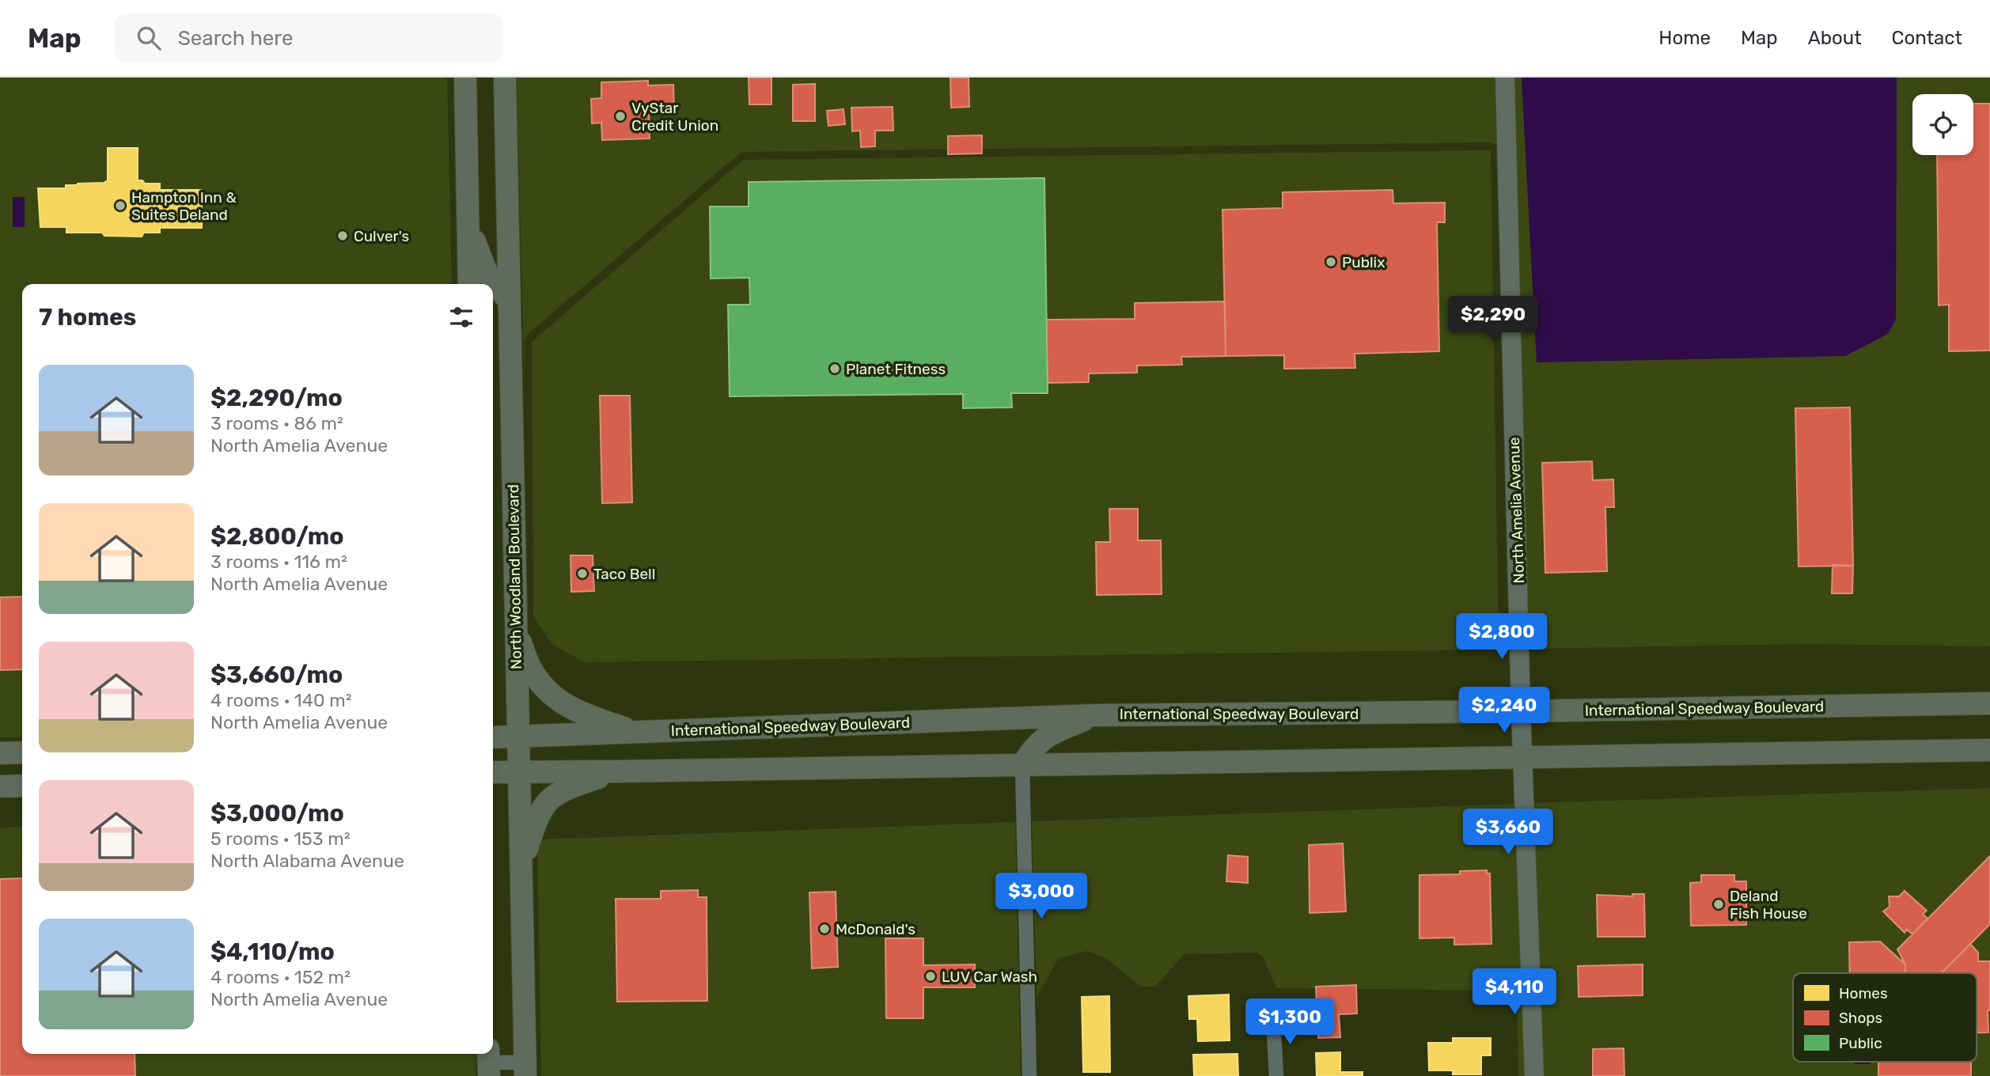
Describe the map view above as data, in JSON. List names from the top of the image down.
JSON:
{
  "streets": {
    "main road": ["North Woodland Boulevard", "International Speedway Boulevard"],
    "street": ["North Amelia Avenue"]
  },
  "crossings": [
    ["North Amelia Avenue", "International Speedway Boulevard"],
    ["North Woodland Boulevard", "International Speedway Boulevard"]
  ],
  "places": [
    "VyStar Credit Union",
    "Hampton Inn & Suites Deland",
    "Culver's",
    "Publix",
    "Planet Fitness",
    "Taco Bell",
    "Deland Fish House",
    "McDonald's",
    "LUV Car Wash"
  ],
  "legend": ["Homes", "Shops", "Public"],
  "page": {
    "header": "Map",
    "search": "Search here",
    "nav": [
      "Home",
      "Map",
      "About",
      "Contact"
    ],
    "heading": "7 homes",
    "price": [
      "$2,290",
      "$2,800",
      "$2,240",
      "$3,660",
      "$3,000",
      "$4,110",
      "$1,300"
    ],
    "list": [
      {
        "name": "$2,290/mo",
        "note": "3 rooms · 86 m² · North Amelia Avenue"
      },
      {
        "name": "$2,800/mo",
        "note": "3 rooms · 116 m² · North Amelia Avenue"
      },
      {
        "name": "$3,660/mo",
        "note": "4 rooms · 140 m² · North Amelia Avenue"
      },
      {
        "name": "$3,000/mo",
        "note": "5 rooms · 153 m² · North Alabama Avenue"
      },
      {
        "name": "$4,110/mo",
        "note": "4 rooms · 152 m² · North Amelia Avenue"
      }
    ]
  }
}
